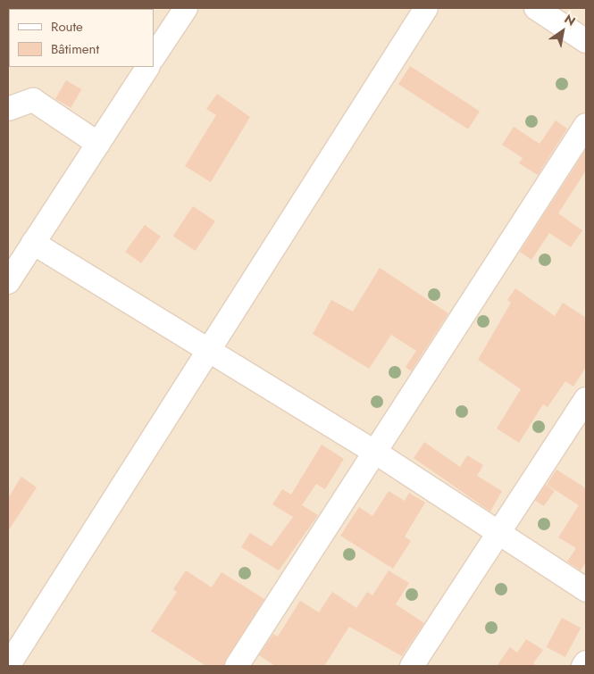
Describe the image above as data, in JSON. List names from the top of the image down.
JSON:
{
  "legend": ["Route", "Bâtiment"],
  "north": "top right"
}
